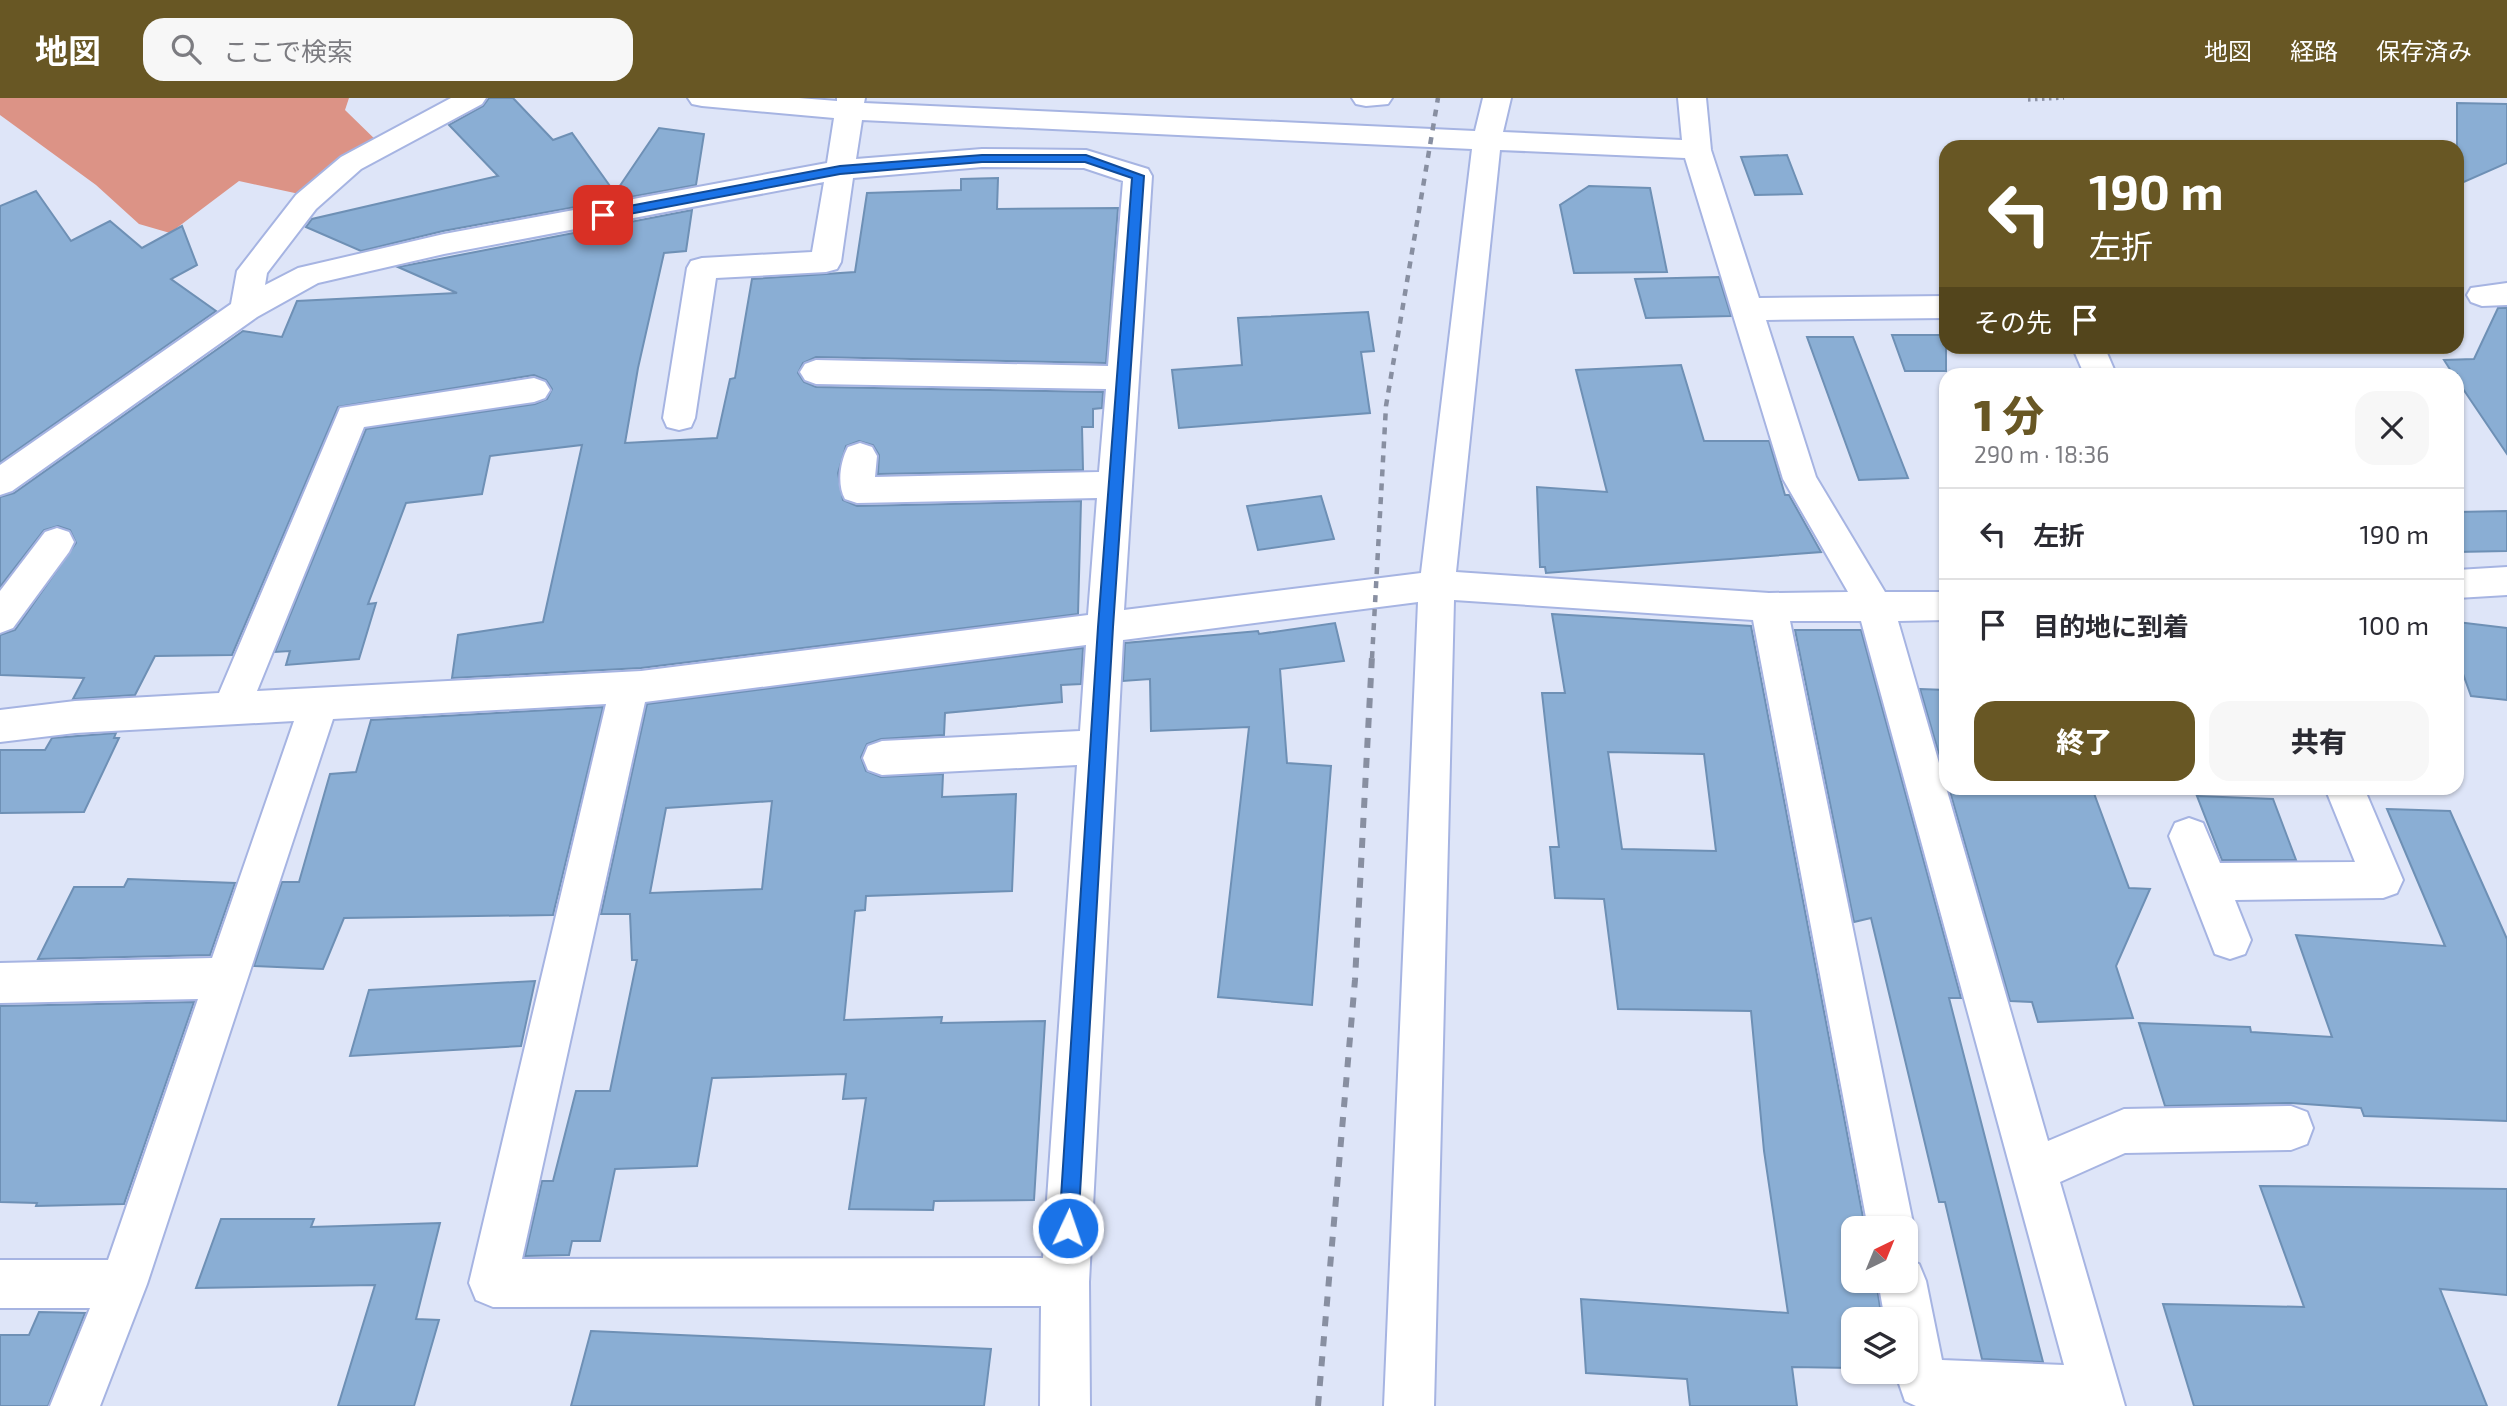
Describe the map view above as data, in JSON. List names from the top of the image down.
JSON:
{
  "north": "top right",
  "page": {
    "header": "地図",
    "search": "ここで検索",
    "nav": ["地図", "経路", "保存済み"],
    "turn": ["190 m", "左折"],
    "then": "その先",
    "heading": ["1 分", "290 m · 18:36"],
    "list": [
      {
        "name": "左折",
        "value": "190 m"
      },
      {
        "name": "目的地に到着",
        "value": "100 m"
      }
    ],
    "buttons": ["終了", "共有"]
  }
}
